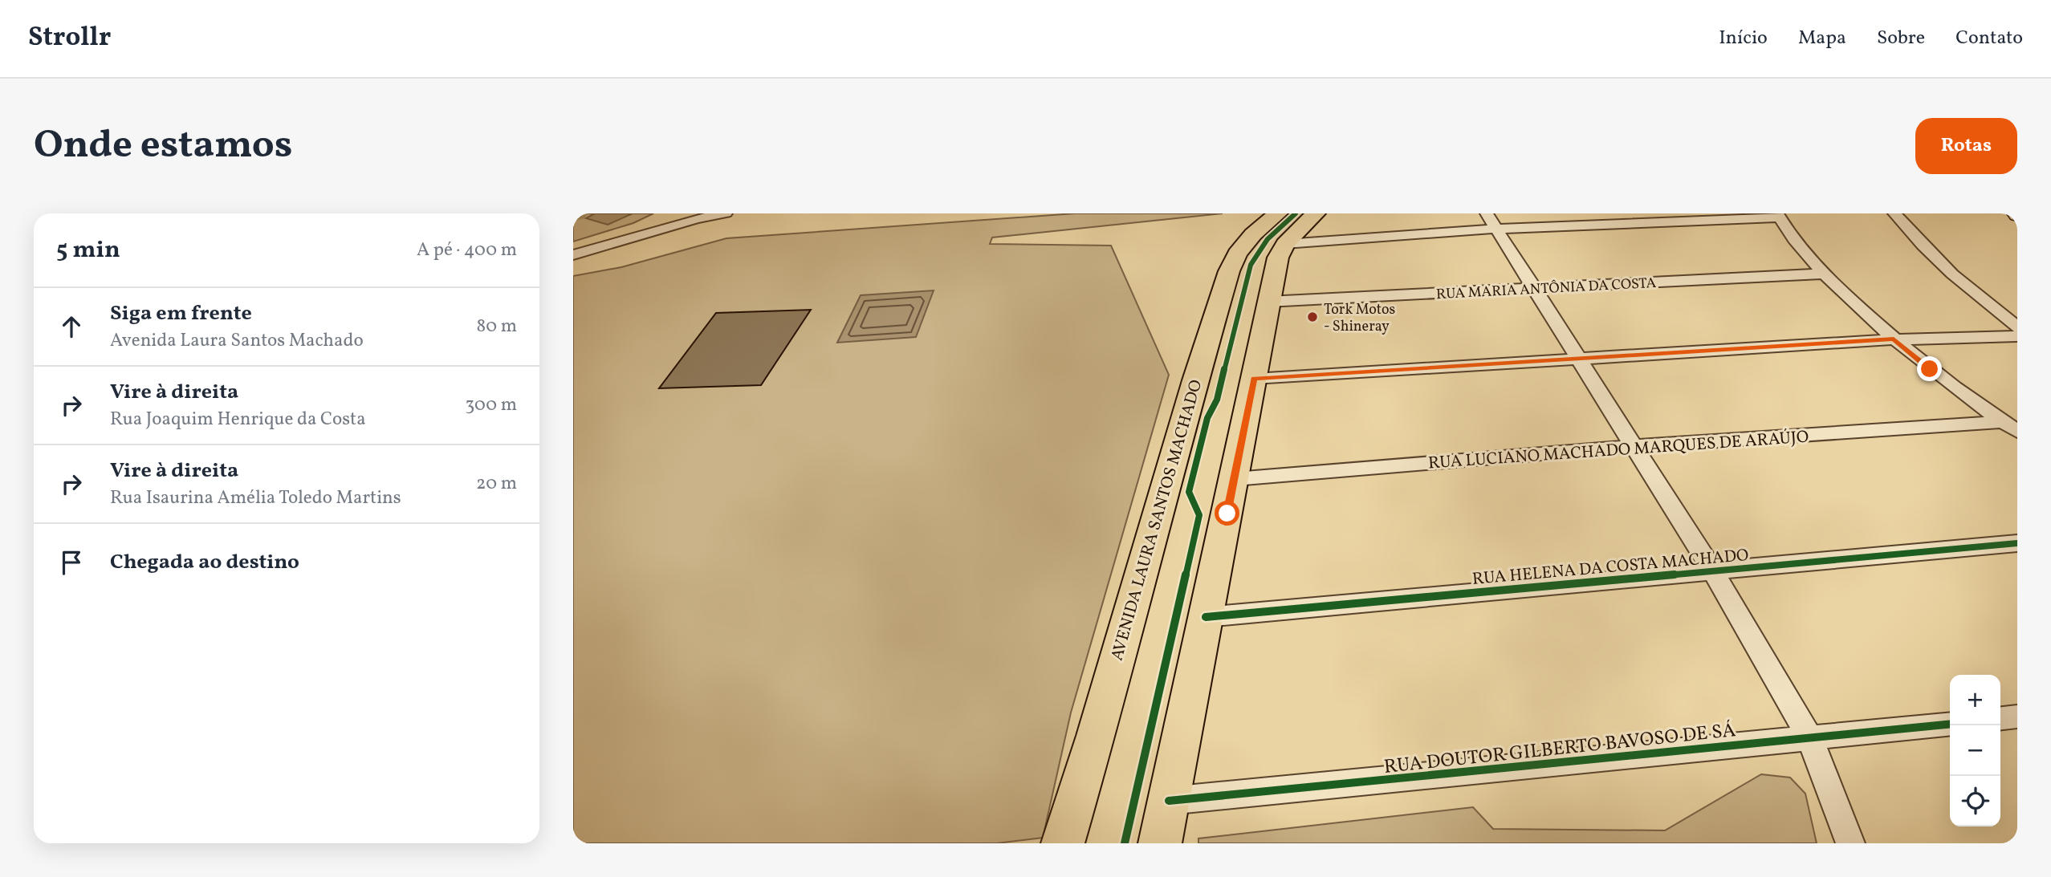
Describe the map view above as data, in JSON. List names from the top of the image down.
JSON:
{
  "streets": {
    "main road": ["AVENIDA LAURA SANTOS MACHADO"],
    "street": [
      "RUA MARIA ANTÔNIA DA COSTA",
      "RUA LUCIANO MACHADO MARQUES DE ARAÚJO",
      "RUA HELENA DA COSTA MACHADO",
      "RUA DOUTOR GILBERTO BAVOSO DE SÁ"
    ]
  },
  "places": ["Tork Motos - Shineray"],
  "page": {
    "header": "Strollr",
    "nav": [
      "Início",
      "Mapa",
      "Sobre",
      "Contato"
    ],
    "buttons": "Rotas",
    "title": "Onde estamos",
    "heading": ["5 min", "A pé · 400 m"],
    "list": [
      ["Siga em frente", "Avenida Laura Santos Machado", "80 m"],
      ["Vire à direita", "Rua Joaquim Henrique da Costa", "300 m"],
      ["Vire à direita", "Rua Isaurina Amélia Toledo Martins", "20 m"],
      "Chegada ao destino"
    ],
    "map_buttons": ["+", "−"]
  }
}
